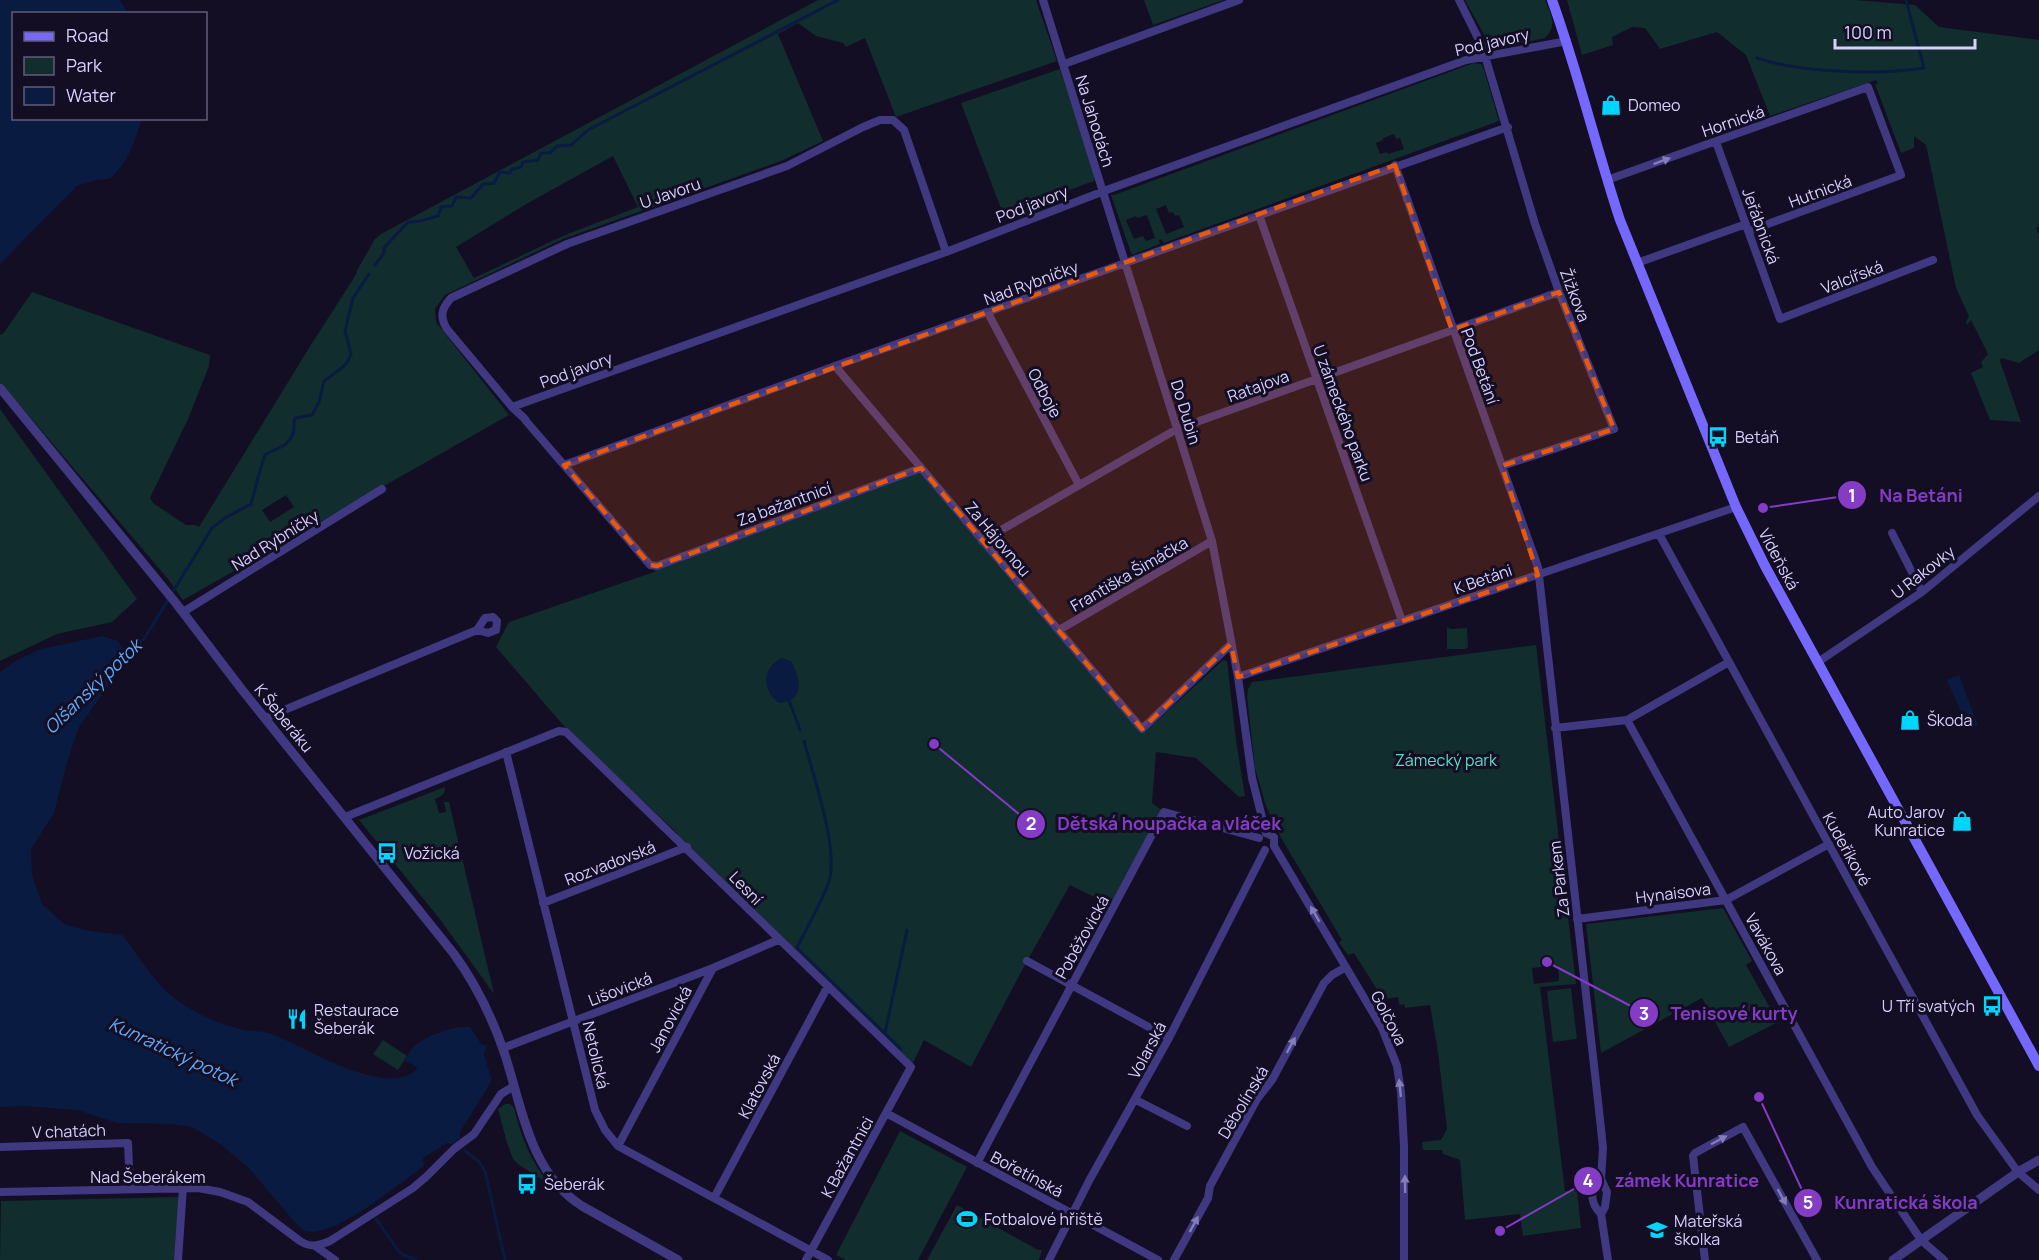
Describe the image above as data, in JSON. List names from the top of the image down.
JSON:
{
  "streets": {
    "main road": ["Vídeňská"],
    "street": [
      "Pod javory",
      "Na Jahodách",
      "Hornická",
      "Hutnická",
      "U Javoru",
      "Jeřábnická",
      "Valcířská",
      "Nad Rybníčky",
      "Žižkova",
      "Pod Betání",
      "Ratajova",
      "Odboje",
      "Do Dubin",
      "U zámeckého parku",
      "Za bažantnicí",
      "Za Hájovnou",
      "U Rakovky",
      "Františka Šimáčka",
      "K Betáni",
      "K Šeberáku",
      "Kudeříkové",
      "Rozvadovská",
      "Za Parkem",
      "Lesní",
      "Hynaisova",
      "Poběžovická",
      "Vavákova",
      "Lišovická",
      "Golčova",
      "Janovická",
      "Volarská",
      "Netolická",
      "Klatovská",
      "Děbolínská",
      "V chatách",
      "K Bažantnici",
      "Bořetínská",
      "Nad Šeberákem"
    ]
  },
  "crossings": [
    ["Pod javory", "Na Jahodách"],
    ["Pod javory", "U Javoru"],
    ["Pod javory", "Žižkova"],
    ["Pod javory", "Do Dubin"],
    ["Pod javory", "Vídeňská"],
    ["Na Jahodách", "Do Dubin"],
    ["Hornická", "Hutnická"],
    ["Hornická", "Jeřábnická"],
    ["Hornická", "Vídeňská"],
    ["Hutnická", "Jeřábnická"],
    ["Hutnická", "Vídeňská"],
    ["U Javoru", "Nad Rybníčky"],
    ["U Javoru", "Za bažantnicí"],
    ["Jeřábnická", "Valcířská"],
    ["Nad Rybníčky", "Žižkova"],
    ["Nad Rybníčky", "Pod Betání"],
    ["Nad Rybníčky", "Odboje"],
    ["Nad Rybníčky", "Do Dubin"],
    ["Nad Rybníčky", "U zámeckého parku"],
    ["Nad Rybníčky", "Za Hájovnou"],
    ["Nad Rybníčky", "K Šeberáku"],
    ["Žižkova", "Pod Betání"],
    ["Žižkova", "Ratajova"],
    ["Pod Betání", "Ratajova"],
    ["Pod Betání", "K Betáni"],
    ["Pod Betání", "Za Parkem"],
    ["Ratajova", "Odboje"],
    ["Ratajova", "Do Dubin"],
    ["Ratajova", "U zámeckého parku"],
    ["Ratajova", "Za Hájovnou"],
    ["Do Dubin", "Za Hájovnou"],
    ["Do Dubin", "Františka Šimáčka"],
    ["Do Dubin", "K Betáni"],
    ["U zámeckého parku", "K Betáni"],
    ["Za bažantnicí", "Za Hájovnou"],
    ["Za Hájovnou", "Františka Šimáčka"],
    ["Vídeňská", "U Rakovky"],
    ["Vídeňská", "K Betáni"],
    ["K Betáni", "Kudeříkové"],
    ["K Betáni", "Za Parkem"],
    ["K Šeberáku", "Lišovická"],
    ["Kudeříkové", "Hynaisova"],
    ["Rozvadovská", "Lesní"],
    ["Rozvadovská", "Netolická"],
    ["Za Parkem", "Hynaisova"],
    ["Lesní", "Netolická"],
    ["Lesní", "Klatovská"],
    ["Lesní", "K Bažantnici"],
    ["Hynaisova", "Vavákova"],
    ["Poběžovická", "Golčova"],
    ["Poběžovická", "Bořetínská"],
    ["Lišovická", "Janovická"],
    ["Lišovická", "Netolická"],
    ["Golčova", "Děbolínská"],
    ["Janovická", "Netolická"],
    ["Volarská", "Bořetínská"],
    ["Netolická", "Klatovská"],
    ["Netolická", "K Bažantnici"],
    ["V chatách", "Nad Šeberákem"],
    ["K Bažantnici", "Bořetínská"]
  ],
  "one_way": ["Golčova", "Děbolínská"],
  "water": ["Olšanský potok", "Kunratický potok"],
  "parks": ["Zámecký park"],
  "places": {
    "shop": ["Domeo", "Škoda", "Auto Jarov Kunratice"],
    "bus stop": [
      "Betáň",
      "Vožická",
      "U Tří svatých",
      "Šeberák"
    ],
    "other": [
      "Na Betáni",
      "Dětská houpačka a vláček",
      "Tenisové kurty",
      "Kunratická škola",
      "zámek Kunratice"
    ],
    "restaurant": ["Restaurace Šeberák"],
    "sports": ["Fotbalové hřiště"],
    "school or university": ["Mateřská školka"]
  },
  "legend": ["Road", "Park", "Water"],
  "scale_bar": "100 m"
}
